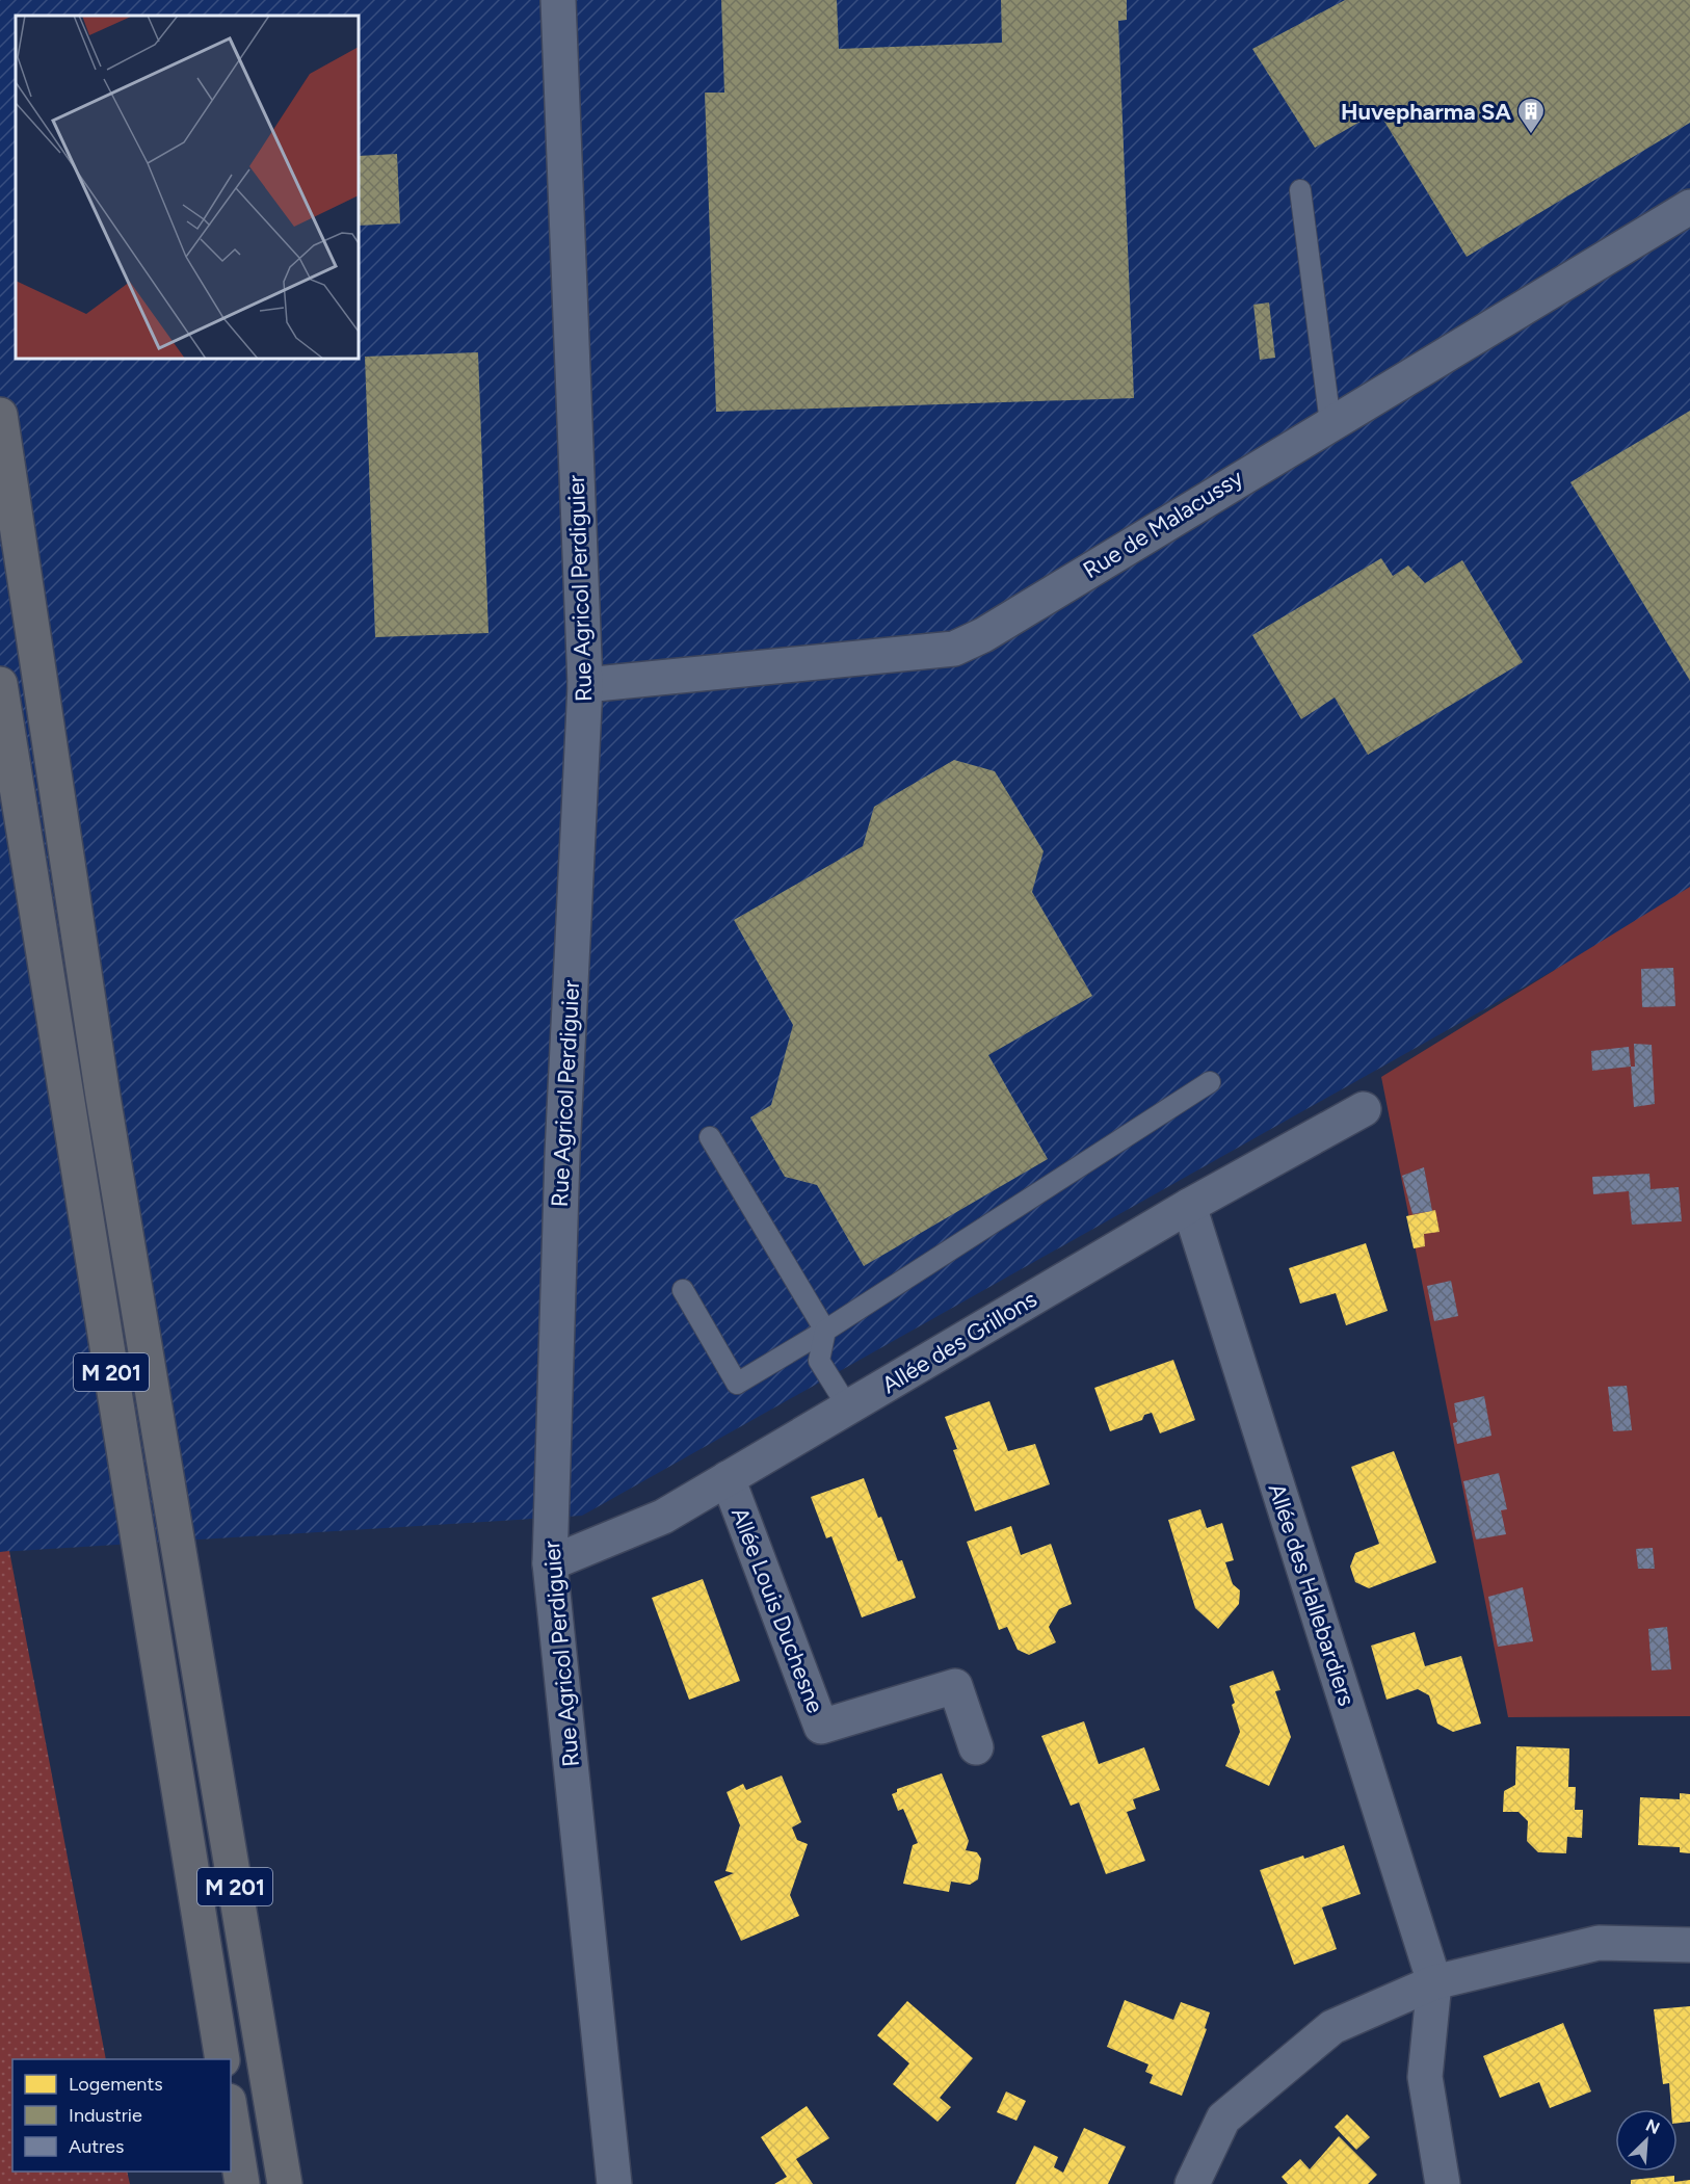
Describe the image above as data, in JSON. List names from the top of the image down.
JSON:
{
  "streets": {
    "highway": ["M 201"],
    "street": [
      "Rue de Malacussy",
      "Rue Agricol Perdiguier",
      "Allée des Grillons",
      "Allée des Hallebardiers",
      "Allée Louis Duchesne"
    ]
  },
  "crossings": [
    ["Rue de Malacussy", "Rue Agricol Perdiguier"],
    ["Rue Agricol Perdiguier", "Allée des Grillons"],
    ["Allée des Grillons", "Allée des Hallebardiers"],
    ["Allée des Grillons", "Allée Louis Duchesne"]
  ],
  "places": {
    "building": ["Huvepharma SA"]
  },
  "legend": ["Logements", "Industrie", "Autres"],
  "north": "top right"
}
